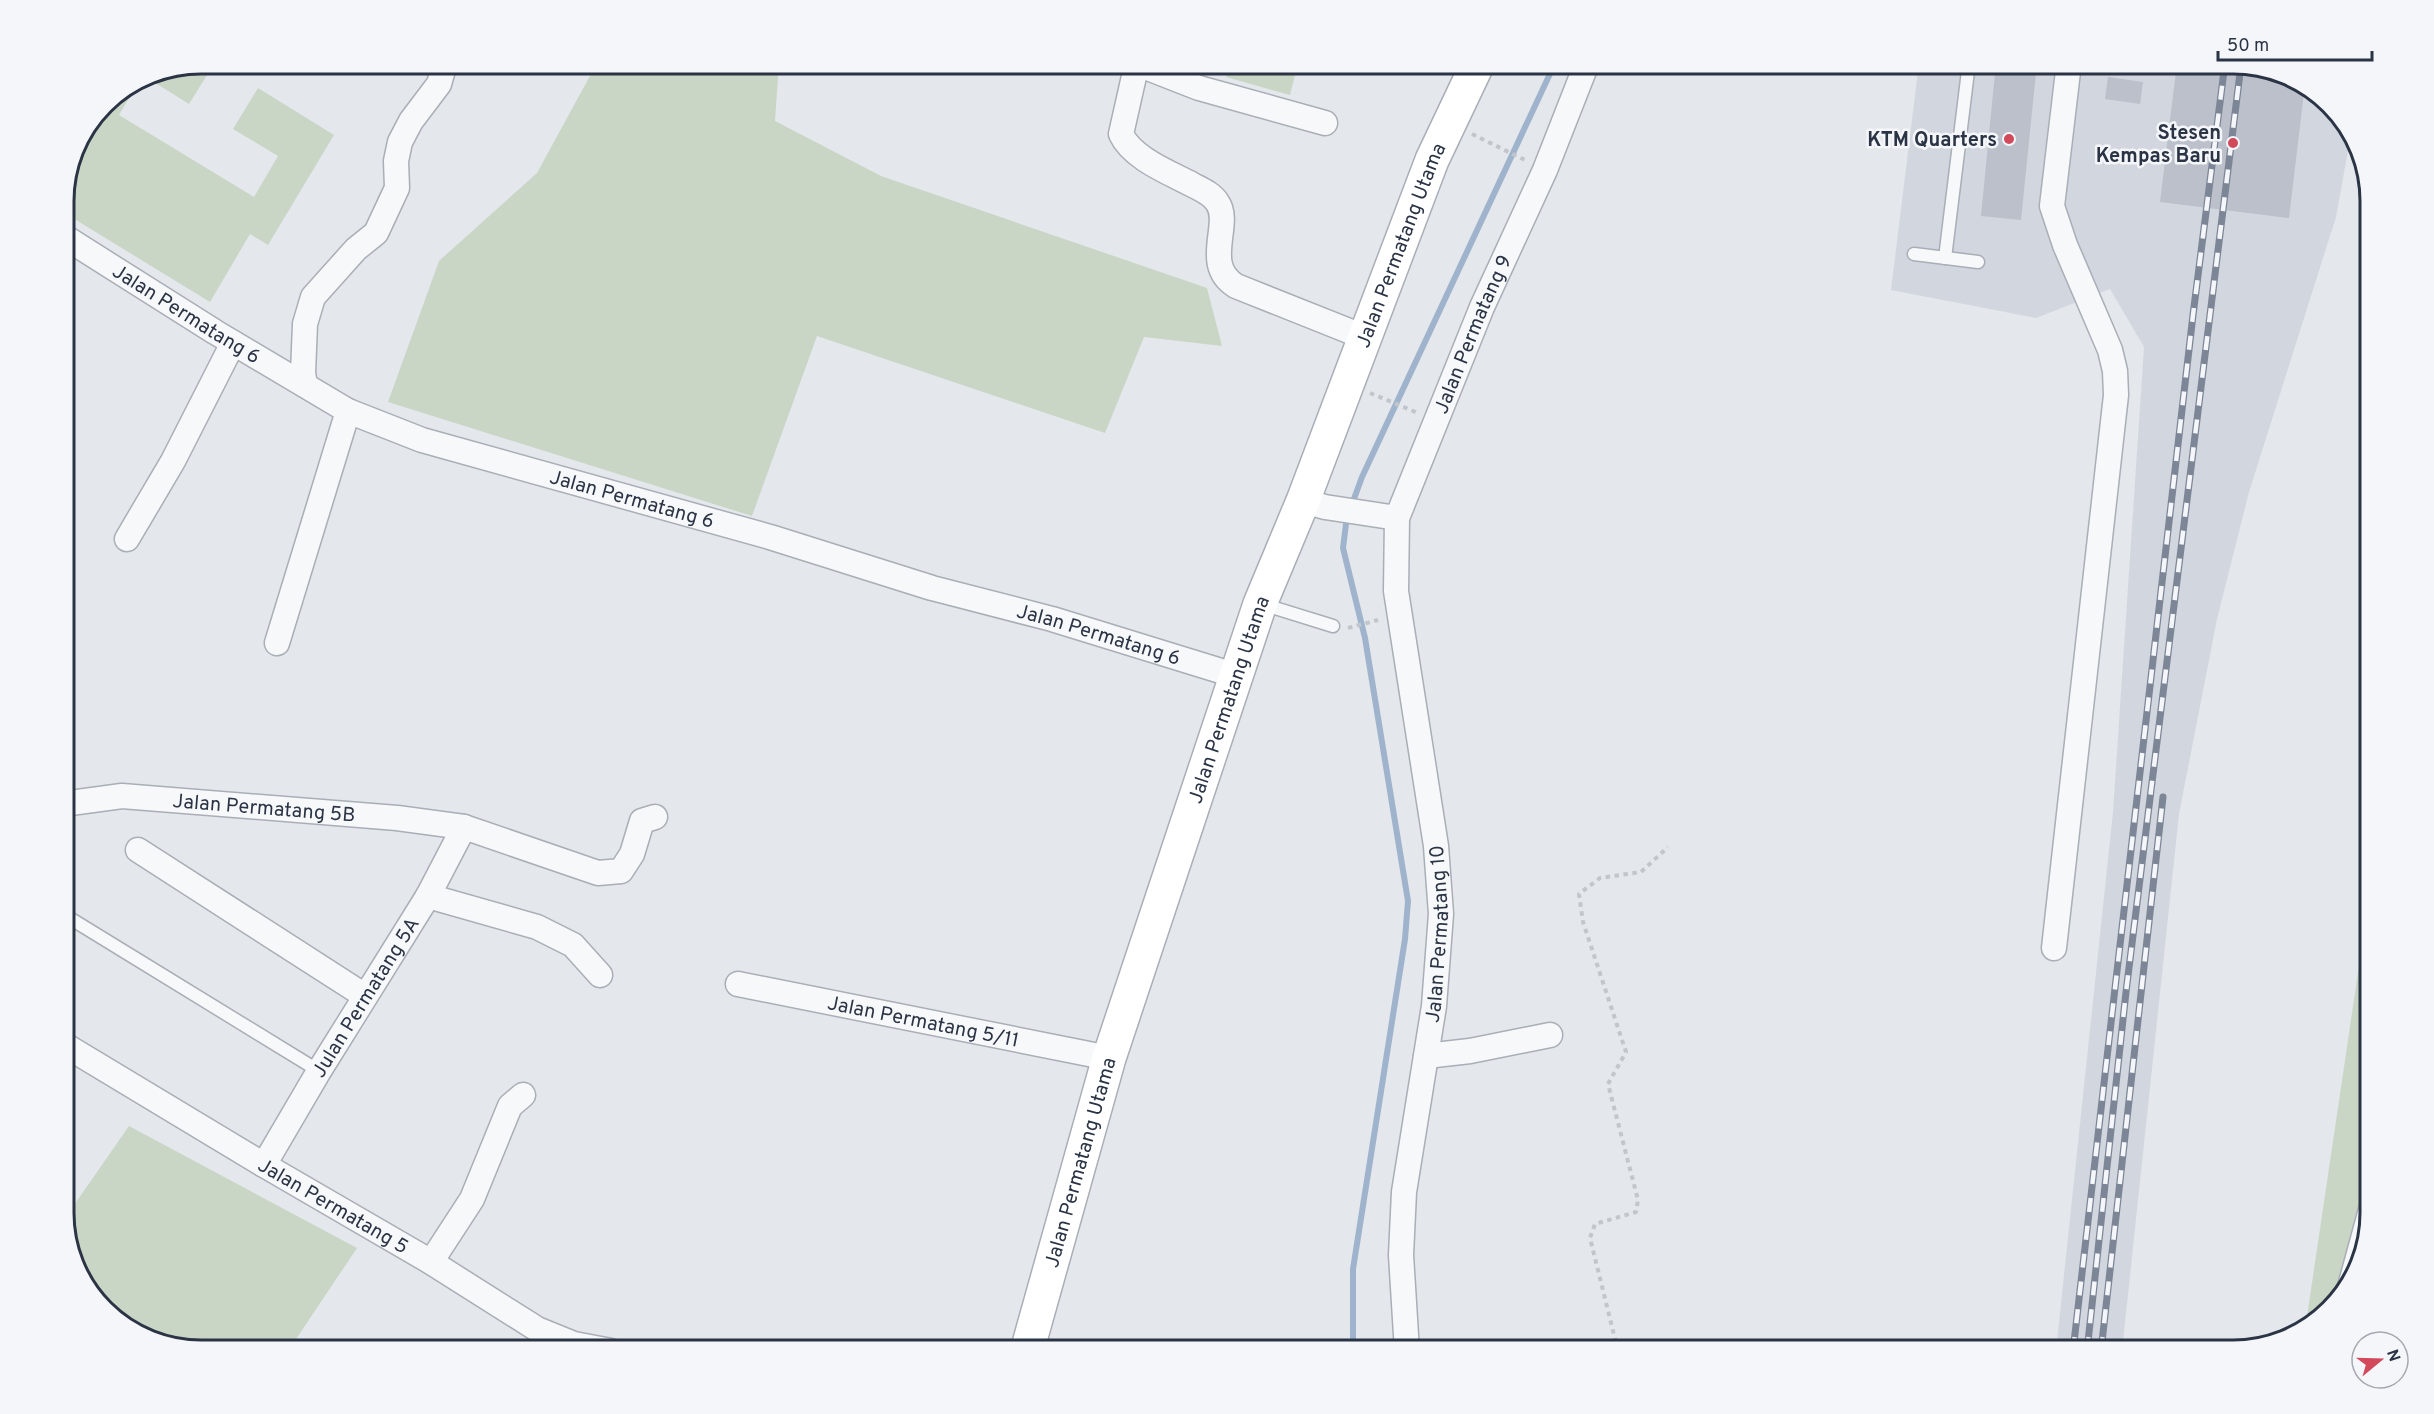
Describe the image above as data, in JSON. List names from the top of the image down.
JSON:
{
  "streets": {
    "street": [
      "Jalan Permatang Utama",
      "Jalan Permatang 6",
      "Jalan Permatang 9",
      "Jalan Permatang 5B",
      "Jalan Permatang 10",
      "Julan Permatang 5A",
      "Jalan Permatang 5/11",
      "Jalan Permatang 5"
    ]
  },
  "crossings": [
    ["Jalan Permatang Utama", "Jalan Permatang 6"],
    ["Jalan Permatang Utama", "Jalan Permatang 5/11"],
    ["Jalan Permatang 9", "Jalan Permatang 10"],
    ["Jalan Permatang 5B", "Julan Permatang 5A"],
    ["Julan Permatang 5A", "Jalan Permatang 5"]
  ],
  "places": ["KTM Quarters", "Stesen Kempas Baru"],
  "scale_bar": "50 m",
  "north": "right"
}
